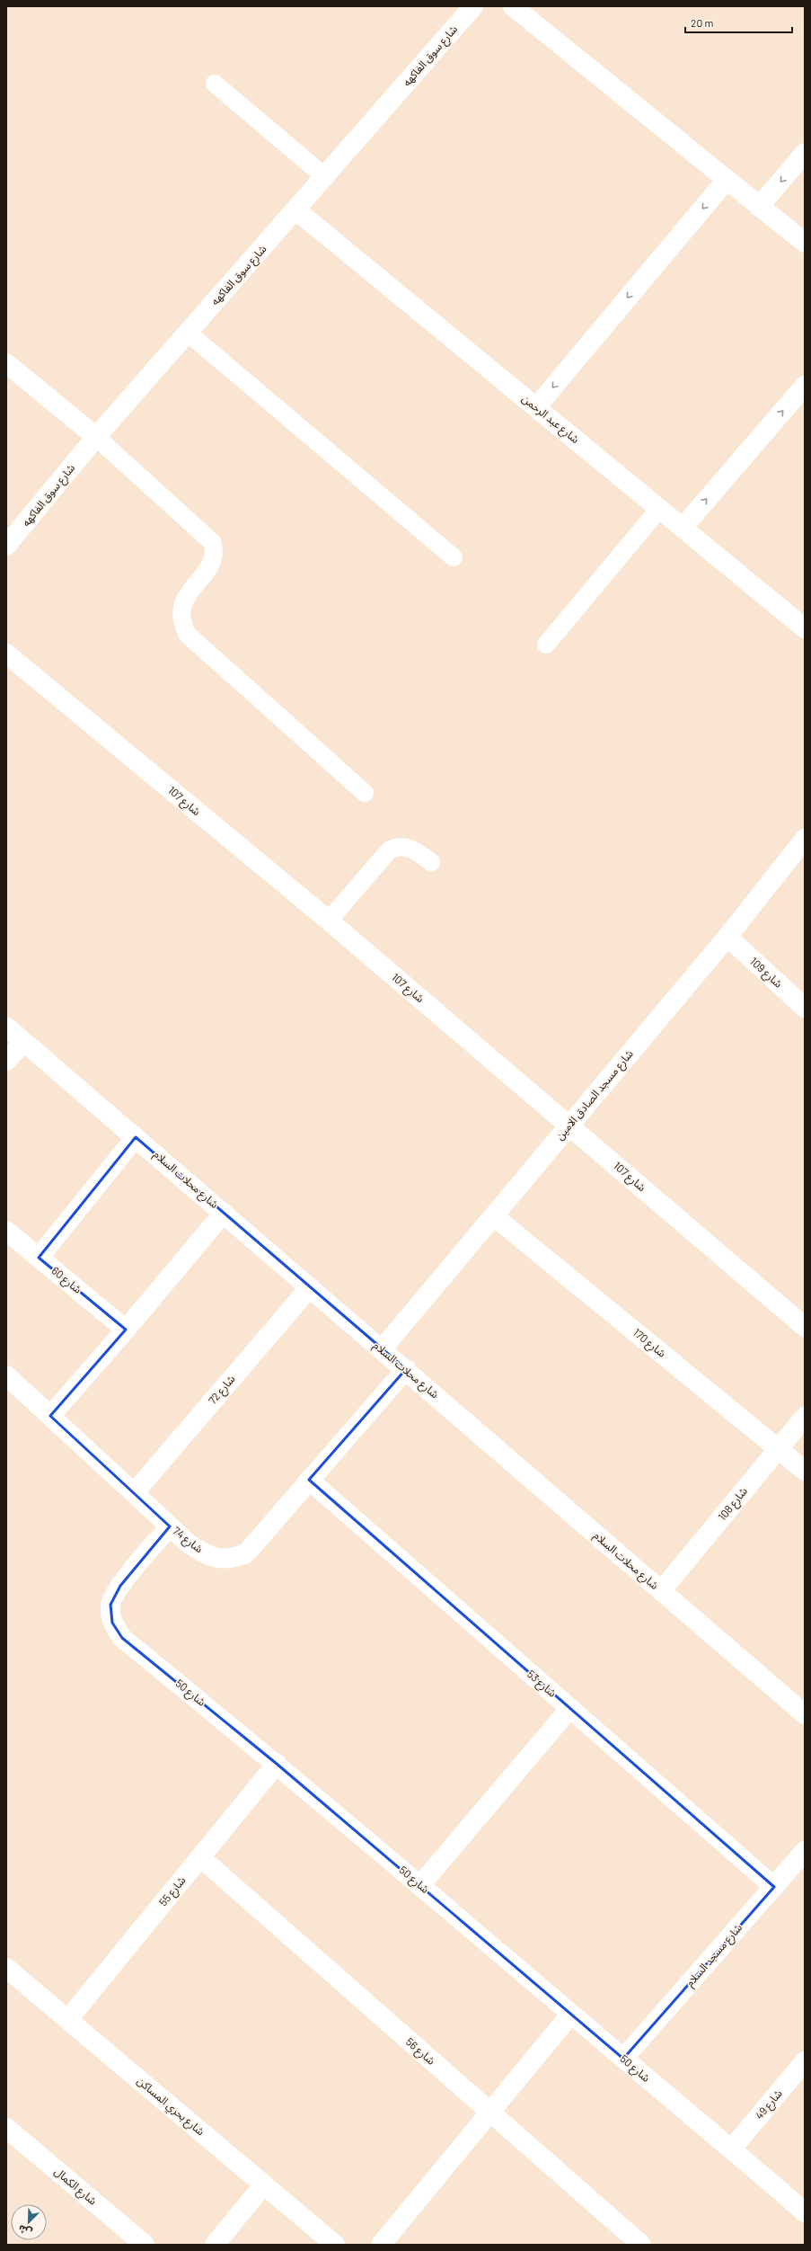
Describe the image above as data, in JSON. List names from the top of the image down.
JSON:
{
  "streets": {
    "street": [
      "شارع سوق الفاكهه",
      "شارع عبد الرحمن",
      "شارع 107",
      "شارع 109",
      "شارع مسجد الصادق الامين",
      "شارع محلات السلام",
      "شارع 60",
      "شارع 170",
      "شارع 72",
      "شارع 108",
      "شارع 74",
      "شارع 53",
      "شارع 50",
      "شارع 55",
      "شارع مسجد السلام",
      "شارع 56",
      "شارع 49",
      "شارع بحري المساكن",
      "شارع الكمال"
    ]
  },
  "crossings": [
    ["شارع سوق الفاكهه", "شارع عبد الرحمن"],
    ["شارع 107", "شارع مسجد الصادق الامين"],
    ["شارع 109", "شارع مسجد الصادق الامين"],
    ["شارع مسجد الصادق الامين", "شارع محلات السلام"],
    ["شارع مسجد الصادق الامين", "شارع 170"],
    ["شارع محلات السلام", "شارع 72"],
    ["شارع محلات السلام", "شارع 108"],
    ["شارع محلات السلام", "شارع 74"],
    ["شارع 170", "شارع 108"],
    ["شارع 72", "شارع 74"],
    ["شارع 74", "شارع 53"],
    ["شارع 74", "شارع 50"],
    ["شارع 53", "شارع مسجد السلام"],
    ["شارع 50", "شارع 55"],
    ["شارع 50", "شارع مسجد السلام"],
    ["شارع 50", "شارع 49"],
    ["شارع 55", "شارع 56"],
    ["شارع 55", "شارع بحري المساكن"]
  ],
  "scale_bar": "20 m",
  "north": "bottom left"
}
